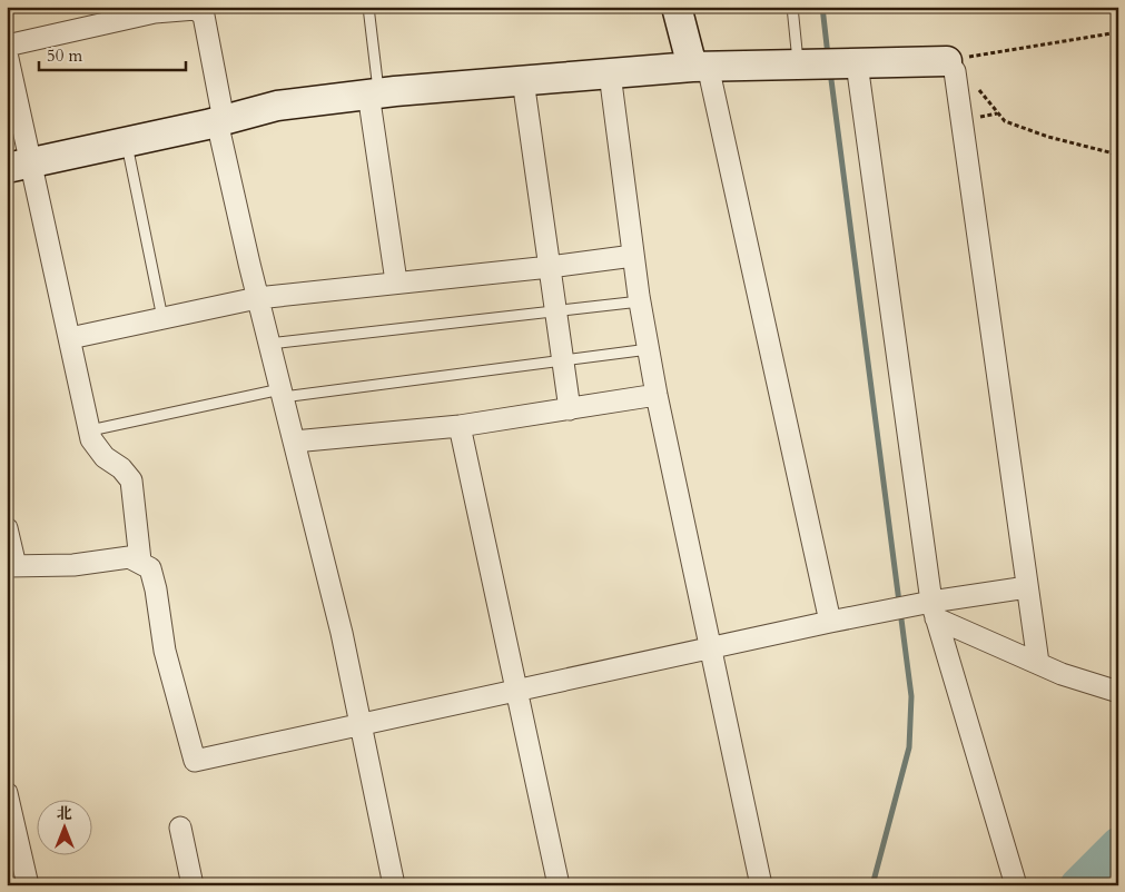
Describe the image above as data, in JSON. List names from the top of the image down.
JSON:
{
  "scale_bar": "50 m",
  "north": "top"
}
